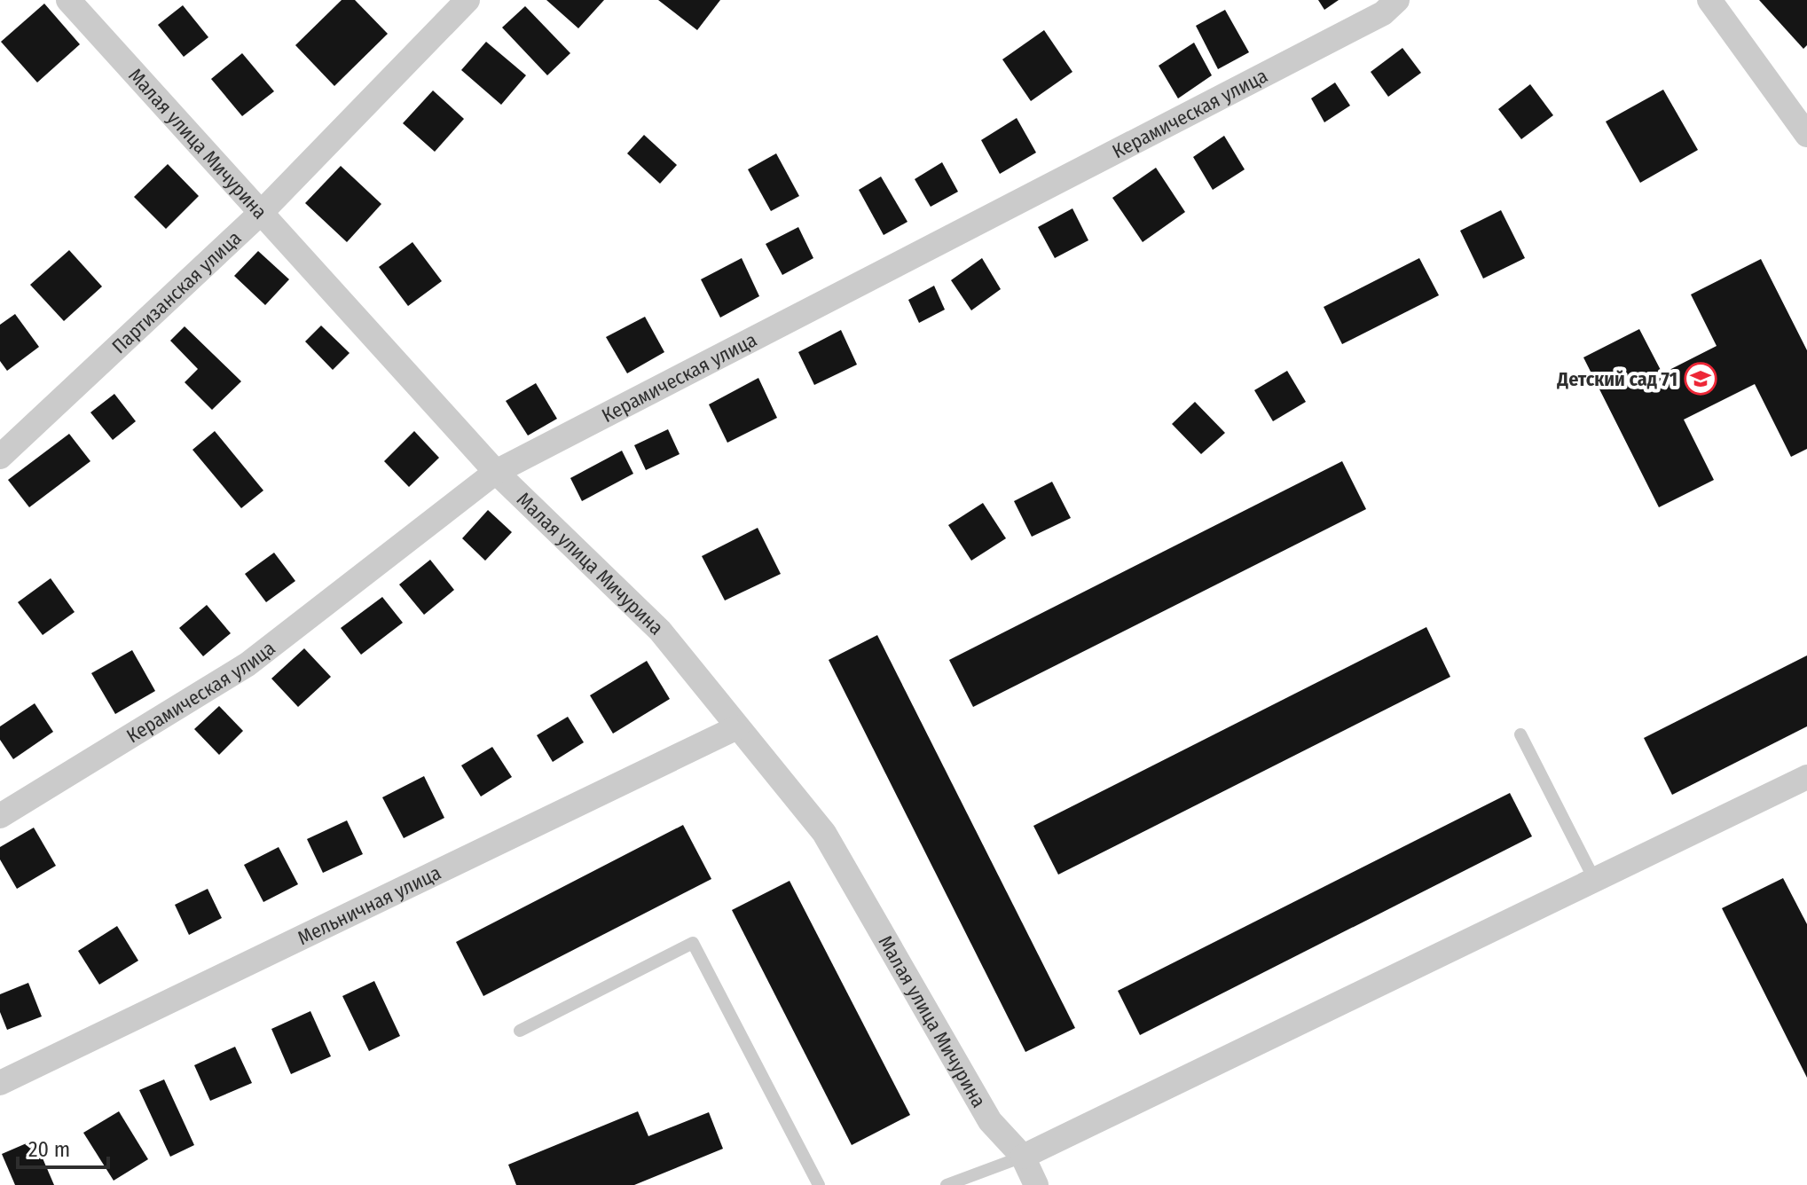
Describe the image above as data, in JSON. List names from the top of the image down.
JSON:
{
  "streets": {
    "street": [
      "Керамическая улица",
      "Малая улица Мичурина",
      "Партизанская улица",
      "Мельничная улица"
    ]
  },
  "crossings": [
    ["Керамическая улица", "Малая улица Мичурина"],
    ["Малая улица Мичурина", "Партизанская улица"],
    ["Малая улица Мичурина", "Мельничная улица"]
  ],
  "places": {
    "school or university": ["Детский сад 71"]
  },
  "scale_bar": "20 m"
}
